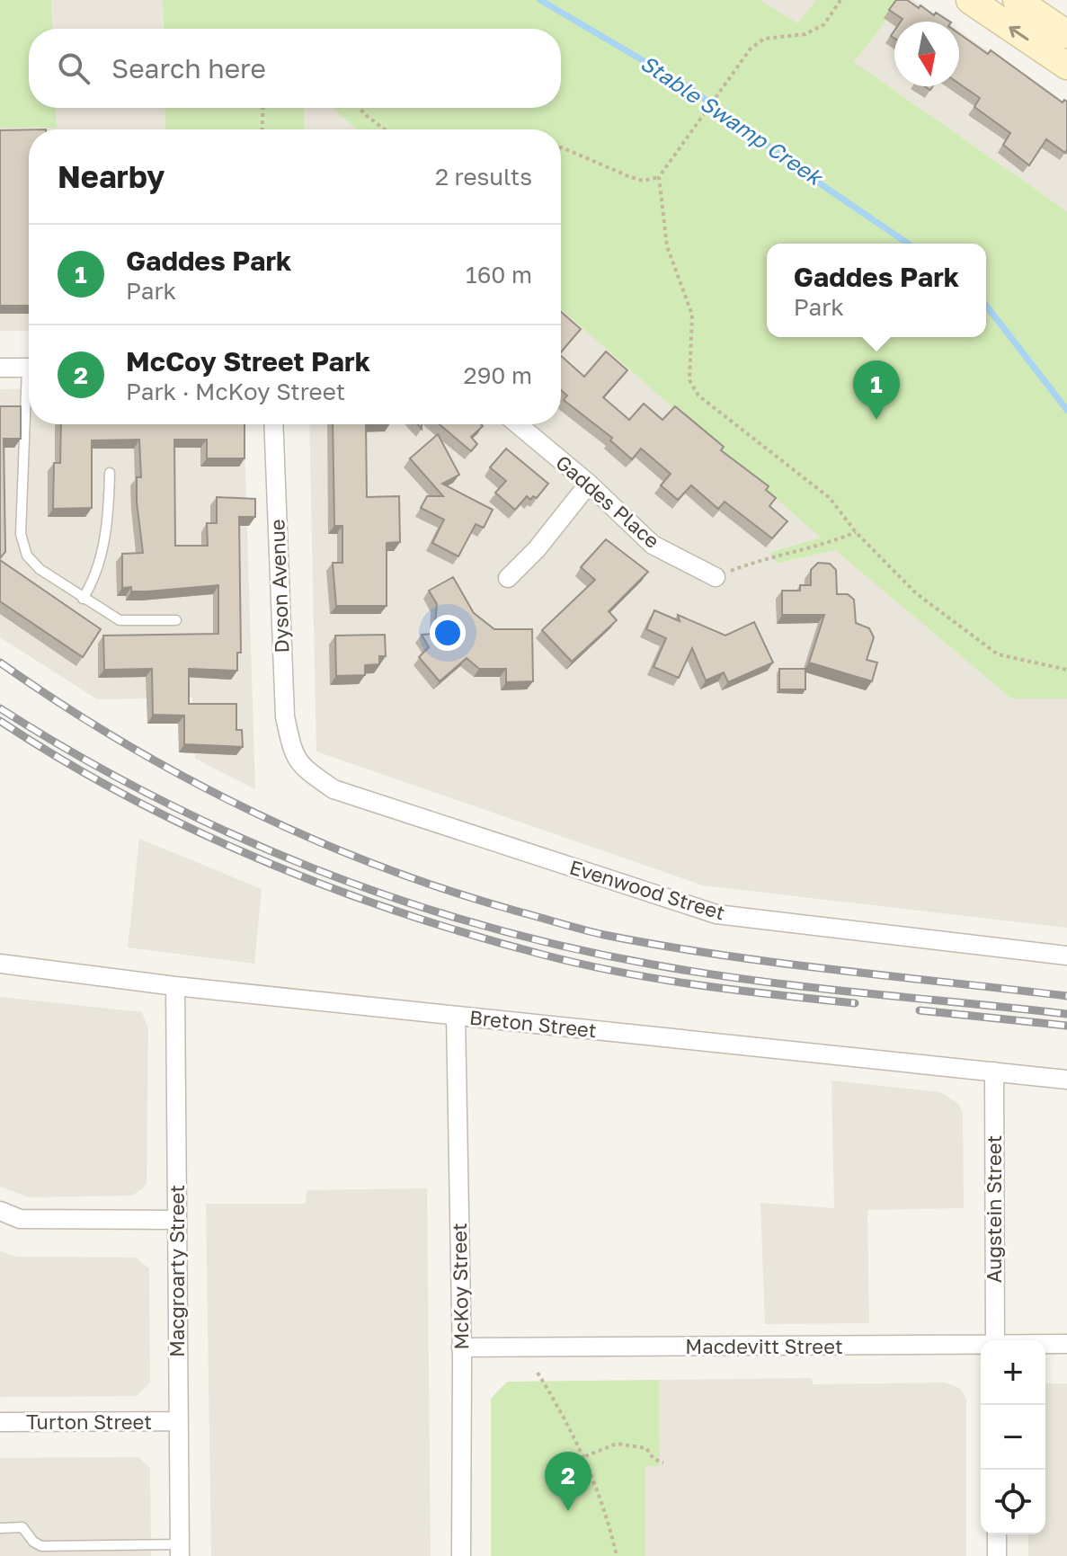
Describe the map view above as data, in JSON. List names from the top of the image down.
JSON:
{
  "streets": {
    "street": [
      "Gaddes Place",
      "Dyson Avenue",
      "Evenwood Street",
      "Breton Street",
      "Augstein Street",
      "Macgroarty Street",
      "McKoy Street",
      "Macdevitt Street",
      "Turton Street"
    ]
  },
  "crossings": [
    ["Dyson Avenue", "Evenwood Street"],
    ["Breton Street", "Augstein Street"],
    ["Breton Street", "Macgroarty Street"],
    ["Breton Street", "McKoy Street"],
    ["Macgroarty Street", "Turton Street"],
    ["McKoy Street", "Macdevitt Street"]
  ],
  "water": ["Stable Swamp Creek"],
  "north": "bottom",
  "page": {
    "search": "Search here",
    "heading": ["Nearby", "2 results"],
    "list": [
      {
        "mark": "1",
        "name": "Gaddes Park",
        "note": "Park",
        "value": "160 m"
      },
      {
        "mark": "2",
        "name": "McCoy Street Park",
        "note": "Park · McKoy Street",
        "value": "290 m"
      }
    ],
    "popup": ["Gaddes Park", "Park"],
    "pins": ["1", "2"],
    "map_buttons": ["+", "−"]
  }
}
